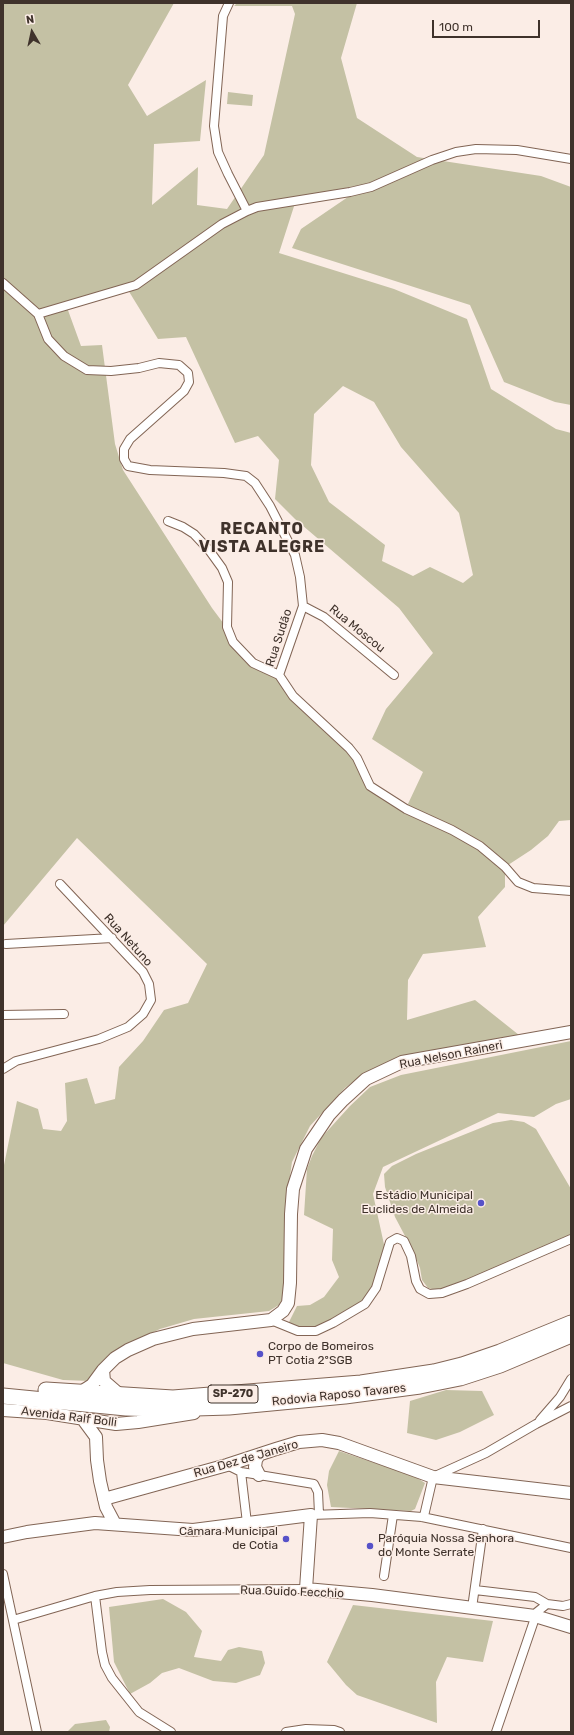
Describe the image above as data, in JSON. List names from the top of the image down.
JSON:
{
  "streets": {
    "highway": ["SP-270", "Rodovia Raposo Tavares"],
    "main road": [
      "Rua Nelson Raineri",
      "Avenida Ralf Bolli",
      "Rua Dez de Janeiro",
      "Rua Guido Fecchio"
    ],
    "street": ["Rua Moscou", "Rua Sudão", "Rua Netuno"]
  },
  "crossings": [
    ["Rua Moscou", "Rua Sudão"],
    ["Rodovia Raposo Tavares", "Avenida Ralf Bolli"]
  ],
  "districts": ["RECANTO VISTA ALEGRE"],
  "places": [
    "Estádio Municipal Euclides de Almeida",
    "Corpo de Bomeiros PT Cotia 2ºSGB",
    "Câmara Municipal de Cotia",
    "Paróquia Nossa Senhora do Monte Serrate"
  ],
  "scale_bar": "100 m",
  "north": "top"
}
